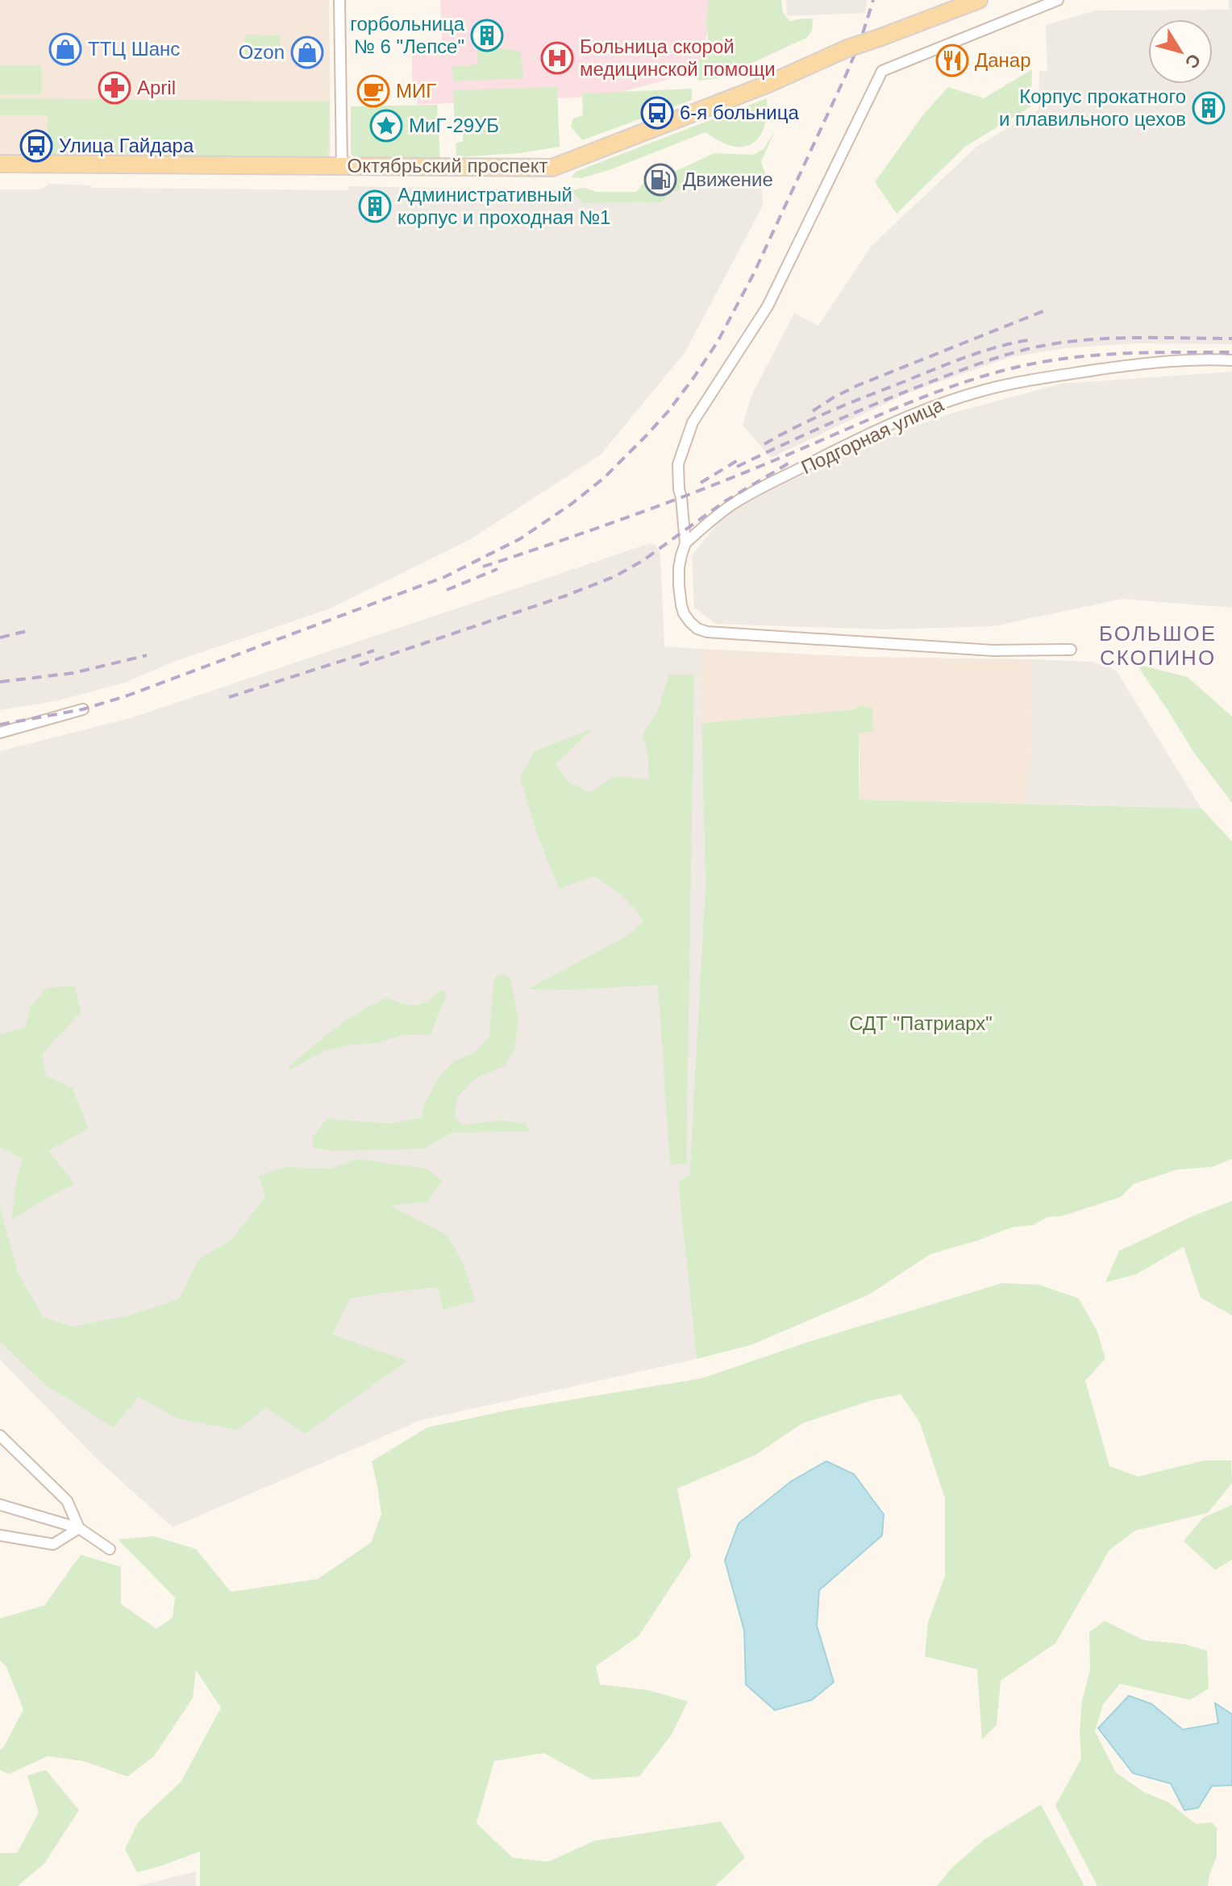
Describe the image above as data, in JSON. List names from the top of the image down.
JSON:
{
  "streets": {
    "main road": ["Октябрьский проспект"],
    "street": ["Подгорная улица"]
  },
  "districts": ["БОЛЬШОЕ СКОПИНО"],
  "parks": ["СДТ \"Патриарх\""],
  "places": {
    "building": ["горбольница № 6 \"Лепсе\"", "Корпус прокатного и плавильного цехов", "Административный корпус и проходная №1"],
    "shop": ["ТТЦ Шанс", "Ozon"],
    "hospital": ["Больница скорой медицинской помощи"],
    "restaurant": ["Данар"],
    "pharmacy": ["April"],
    "cafe": ["МИГ"],
    "bus stop": ["6-я больница", "Улица Гайдара"],
    "place": ["МиГ-29УБ"],
    "fuel station": ["Движение"]
  },
  "north": "bottom right"
}
